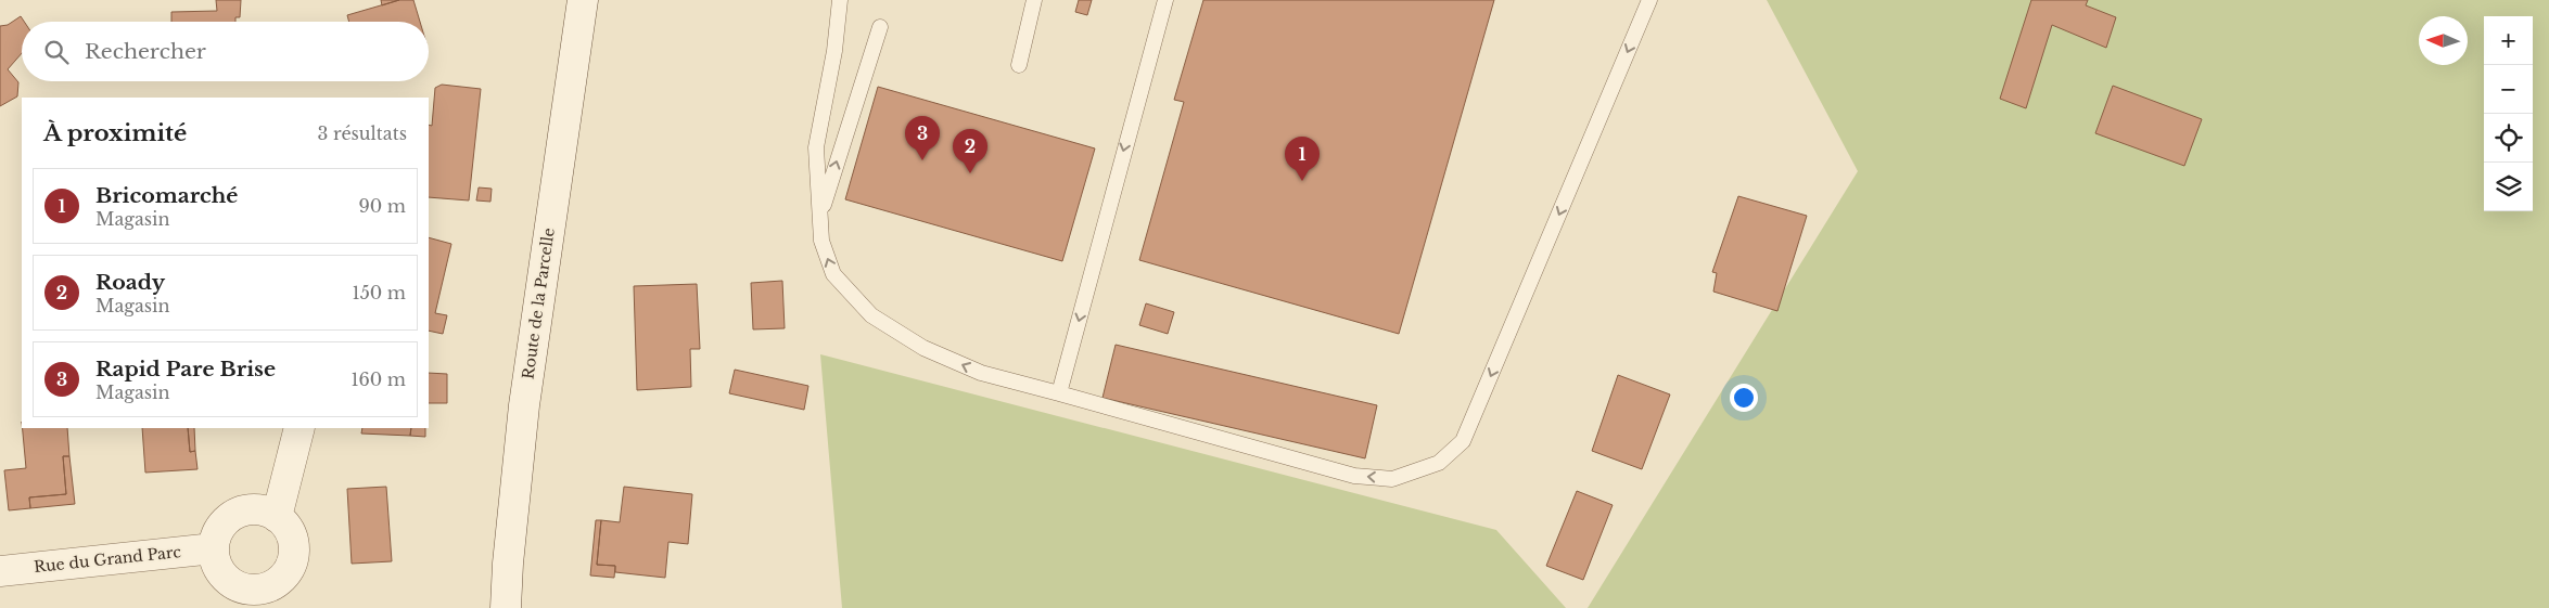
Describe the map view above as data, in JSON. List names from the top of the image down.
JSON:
{
  "streets": {
    "main road": ["Route de la Parcelle", "Rue du Grand Parc"]
  },
  "north": "left",
  "page": {
    "map_buttons": ["+", "−"],
    "search": "Rechercher",
    "heading": ["À proximité", "3 résultats"],
    "pins": ["3", "2", "1"],
    "list": [
      {
        "mark": "1",
        "name": "Bricomarché",
        "note": "Magasin",
        "value": "90 m"
      },
      {
        "mark": "2",
        "name": "Roady",
        "note": "Magasin",
        "value": "150 m"
      },
      {
        "mark": "3",
        "name": "Rapid Pare Brise",
        "note": "Magasin",
        "value": "160 m"
      }
    ]
  }
}
